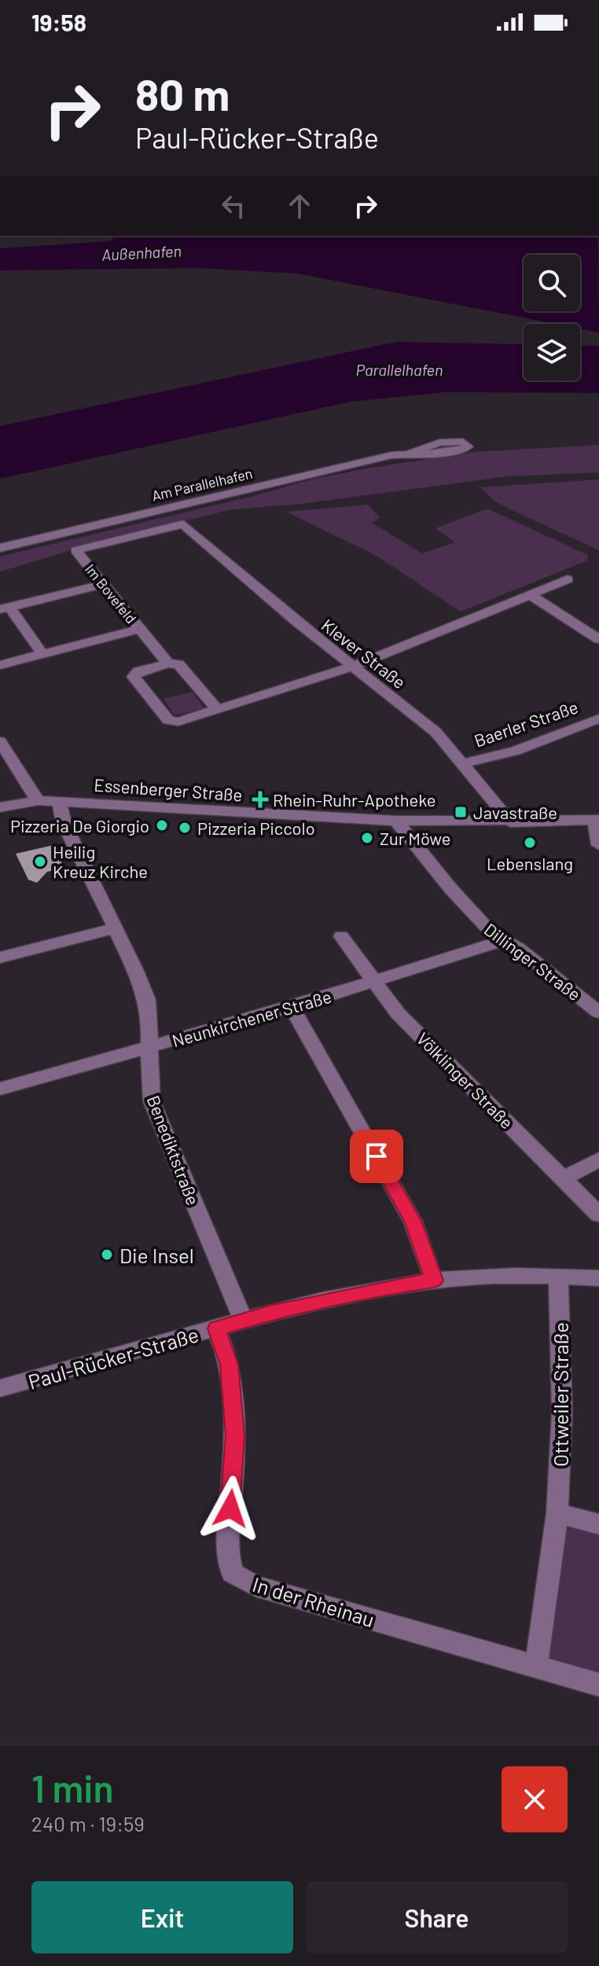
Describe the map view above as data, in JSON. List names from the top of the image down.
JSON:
{
  "streets": {
    "street": [
      "Am Parallelhafen",
      "Im Bovefeld",
      "Klever Straße",
      "Baerler Straße",
      "Essenberger Straße",
      "Dillinger Straße",
      "Neunkirchener Straße",
      "Völklinger Straße",
      "Benediktstraße",
      "Paul-Rücker-Straße",
      "Ottweiler Straße",
      "In der Rheinau"
    ]
  },
  "crossings": [
    ["Im Bovefeld", "Klever Straße"],
    ["Klever Straße", "Baerler Straße"],
    ["Klever Straße", "Essenberger Straße"],
    ["Essenberger Straße", "Dillinger Straße"],
    ["Essenberger Straße", "Benediktstraße"],
    ["Dillinger Straße", "Neunkirchener Straße"],
    ["Neunkirchener Straße", "Völklinger Straße"],
    ["Neunkirchener Straße", "Benediktstraße"],
    ["Benediktstraße", "Paul-Rücker-Straße"],
    ["Paul-Rücker-Straße", "Ottweiler Straße"],
    ["Paul-Rücker-Straße", "In der Rheinau"],
    ["Ottweiler Straße", "In der Rheinau"]
  ],
  "water": ["Außenhafen", "Parallelhafen"],
  "places": {
    "health": ["Rhein-Ruhr-Apotheke"],
    "transit": ["Javastraße"],
    "other": [
      "Pizzeria De Giorgio",
      "Pizzeria Piccolo",
      "Zur Möwe",
      "Lebenslang",
      "Heilig Kreuz Kirche",
      "Die Insel"
    ]
  },
  "page": {
    "status": "19:58",
    "turn": ["80 m", "Paul-Rücker-Straße"],
    "heading": ["1 min", "240 m · 19:59"],
    "buttons": ["Exit", "Share"]
  }
}
